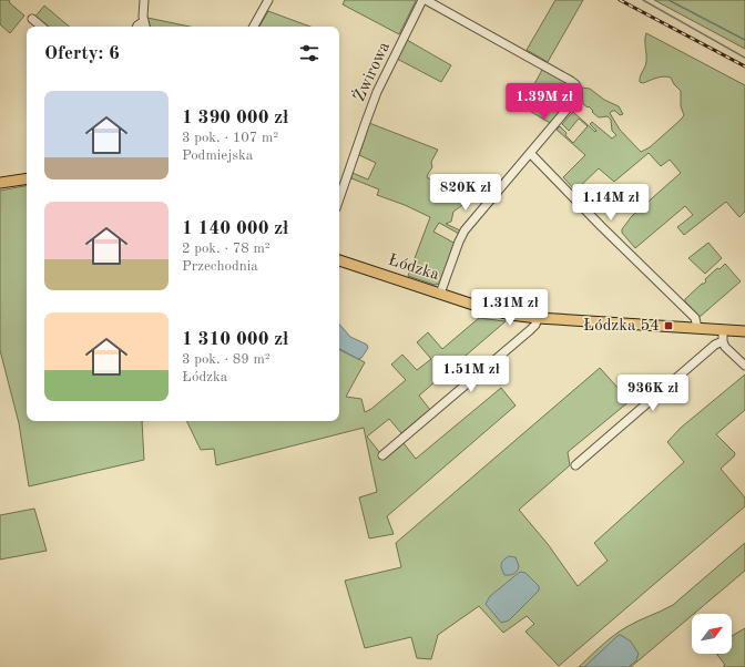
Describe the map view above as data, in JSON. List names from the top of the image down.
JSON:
{
  "streets": {
    "main road": ["Łódzka"],
    "street": ["Żwirowa"]
  },
  "places": {
    "transit": ["Łódzka 54"]
  },
  "north": "top right",
  "page": {
    "heading": "Oferty: 6",
    "list": [
      {
        "name": "1 390 000 zł",
        "note": "3 pok. · 107 m² · Podmiejska"
      },
      {
        "name": "1 140 000 zł",
        "note": "2 pok. · 78 m² · Przechodnia"
      },
      {
        "name": "1 310 000 zł",
        "note": "3 pok. · 89 m² · Łódzka"
      }
    ],
    "price": [
      "1.39M zł",
      "820K zł",
      "1.14M zł",
      "1.31M zł",
      "1.51M zł",
      "936K zł"
    ]
  }
}
